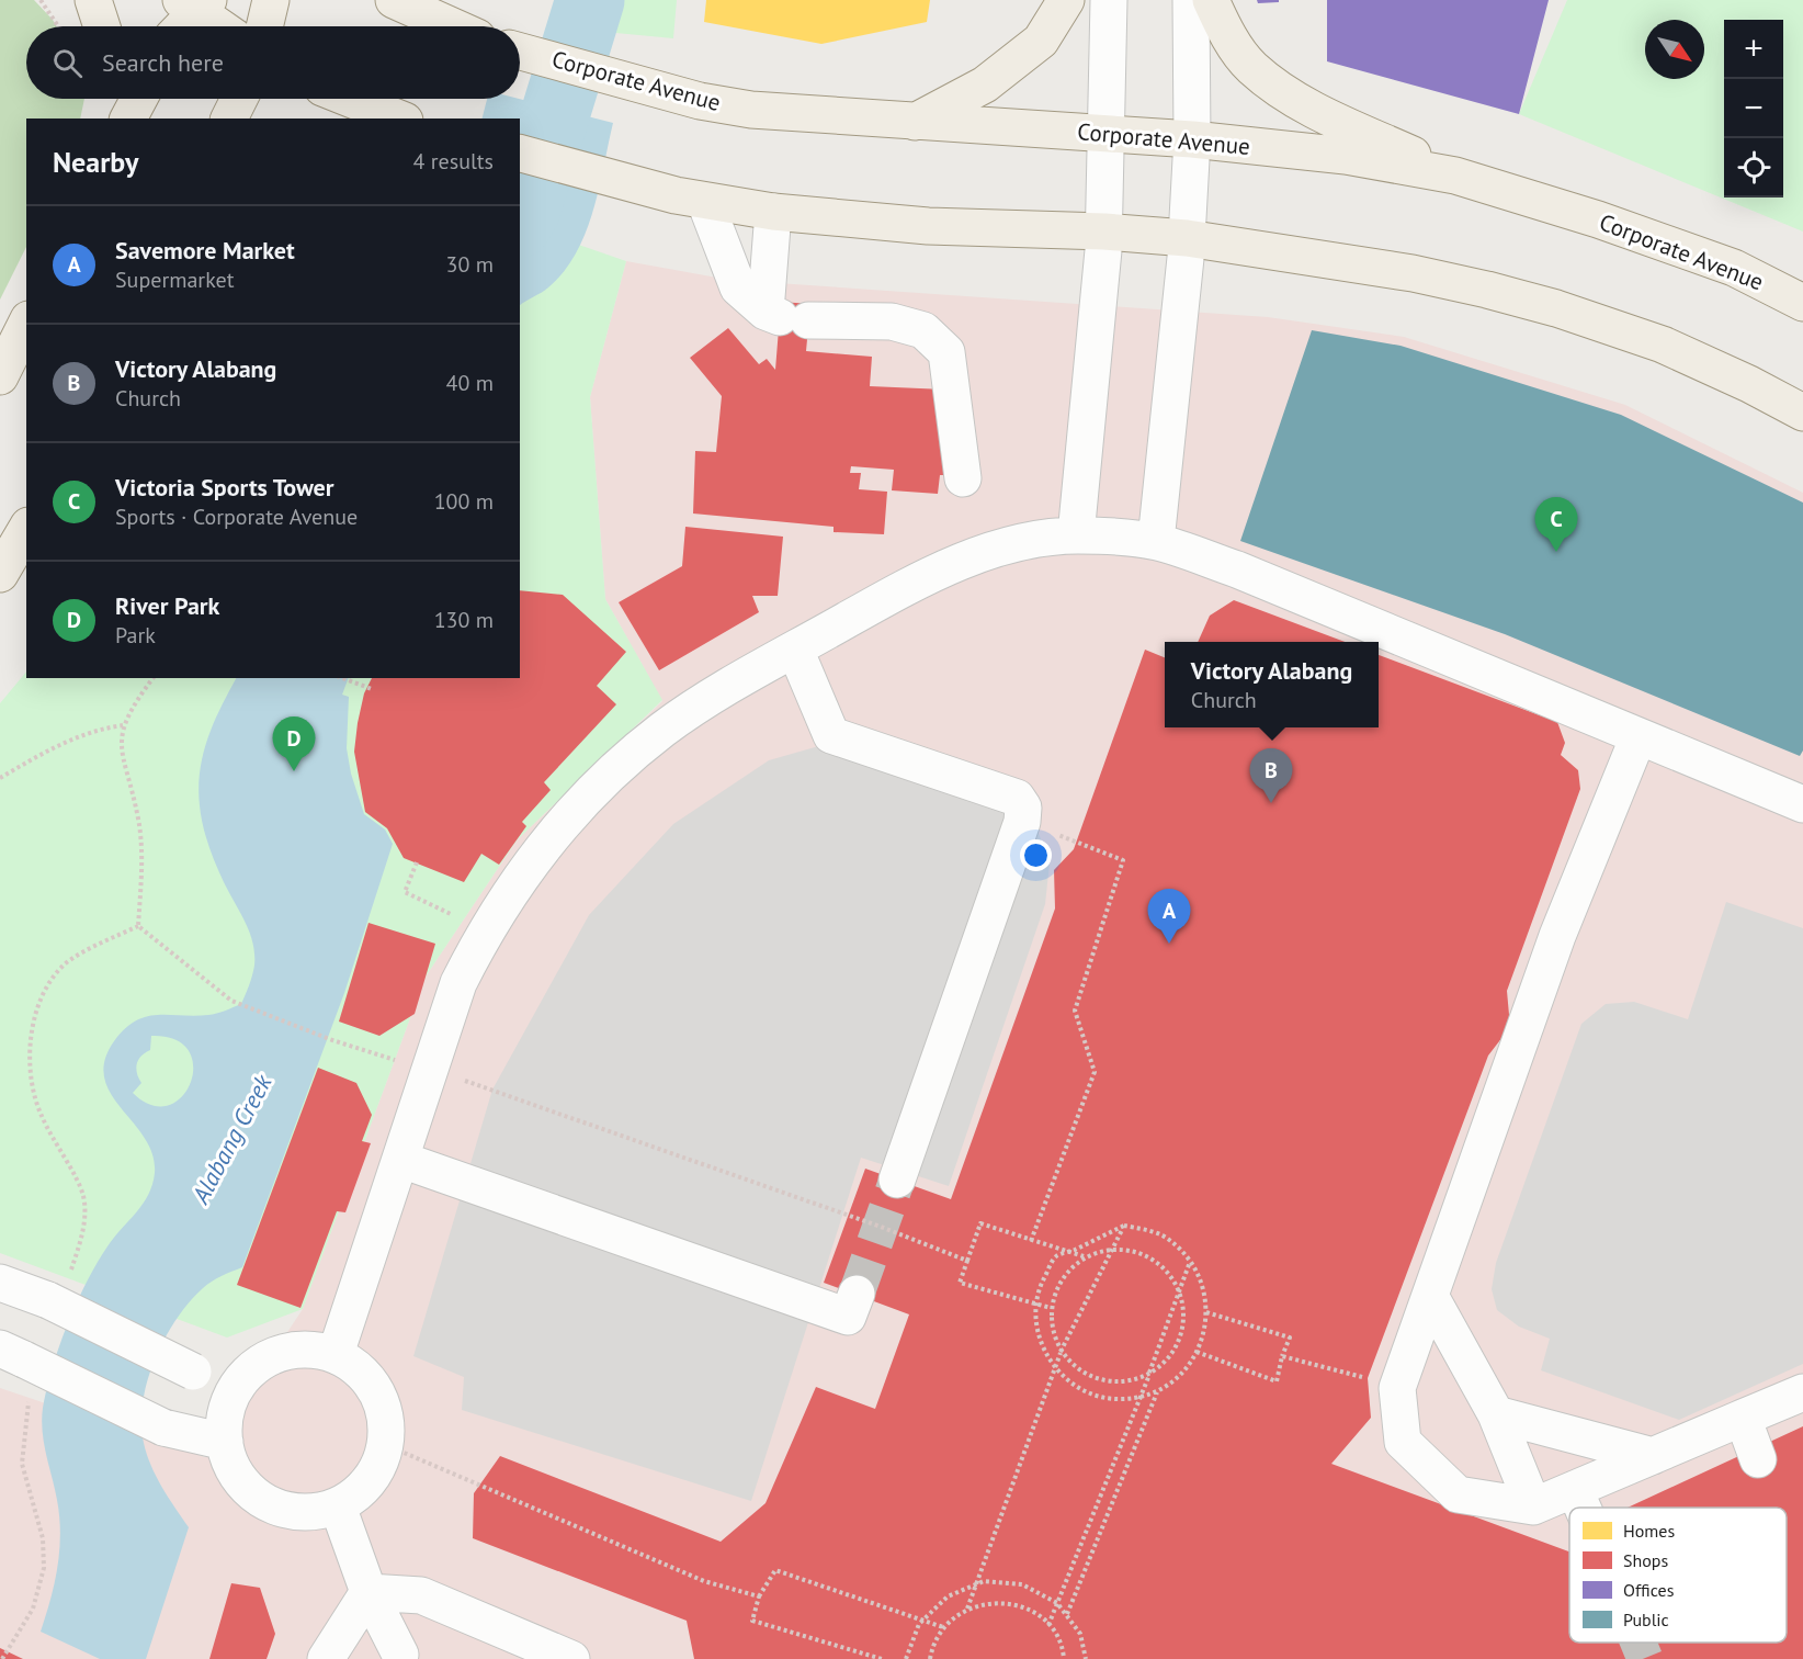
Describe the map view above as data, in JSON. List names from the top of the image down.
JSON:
{
  "streets": {
    "main road": ["Corporate Avenue"]
  },
  "water": ["Alabang Creek"],
  "legend": [
    "Homes",
    "Shops",
    "Offices",
    "Public"
  ],
  "north": "bottom right",
  "page": {
    "map_buttons": ["+", "−"],
    "search": "Search here",
    "heading": ["Nearby", "4 results"],
    "list": [
      {
        "mark": "A",
        "name": "Savemore Market",
        "note": "Supermarket",
        "value": "30 m"
      },
      {
        "mark": "B",
        "name": "Victory Alabang",
        "note": "Church",
        "value": "40 m"
      },
      {
        "mark": "C",
        "name": "Victoria Sports Tower",
        "note": "Sports · Corporate Avenue",
        "value": "100 m"
      },
      {
        "mark": "D",
        "name": "River Park",
        "note": "Park",
        "value": "130 m"
      }
    ],
    "pins": [
      "C",
      "D",
      "B",
      "A"
    ],
    "popup": ["Victory Alabang", "Church"]
  }
}
